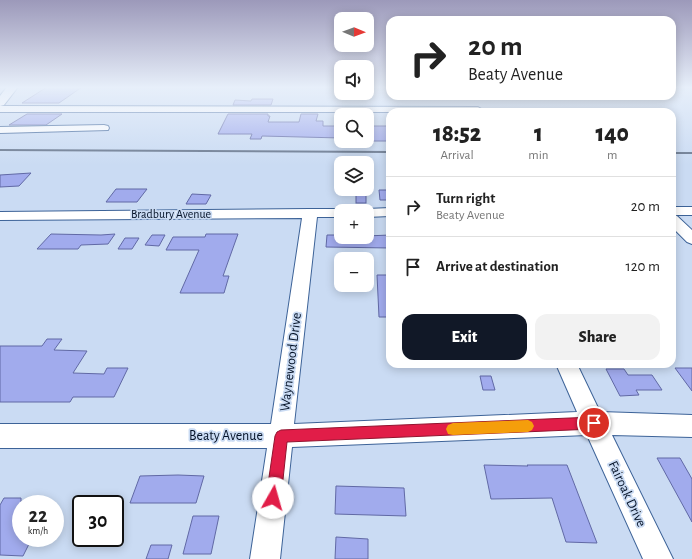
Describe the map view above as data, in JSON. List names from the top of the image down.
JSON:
{
  "streets": {
    "street": [
      "Bradbury Avenue",
      "Waynewood Drive",
      "Beaty Avenue",
      "Fairoak Drive"
    ]
  },
  "crossings": [
    ["Bradbury Avenue", "Waynewood Drive"],
    ["Waynewood Drive", "Beaty Avenue"],
    ["Beaty Avenue", "Fairoak Drive"]
  ],
  "north": "right",
  "page": {
    "map_buttons": ["+", "−"],
    "turn": ["20 m", "Beaty Avenue"],
    "eta": [
      "18:52",
      "Arrival",
      "1",
      "min",
      "140",
      "m"
    ],
    "list": [
      {
        "name": "Turn right",
        "note": "Beaty Avenue",
        "value": "20 m"
      },
      {
        "name": "Arrive at destination",
        "value": "120 m"
      }
    ],
    "buttons": ["Exit", "Share"],
    "speed": "22 km/h",
    "limit": "30"
  }
}
